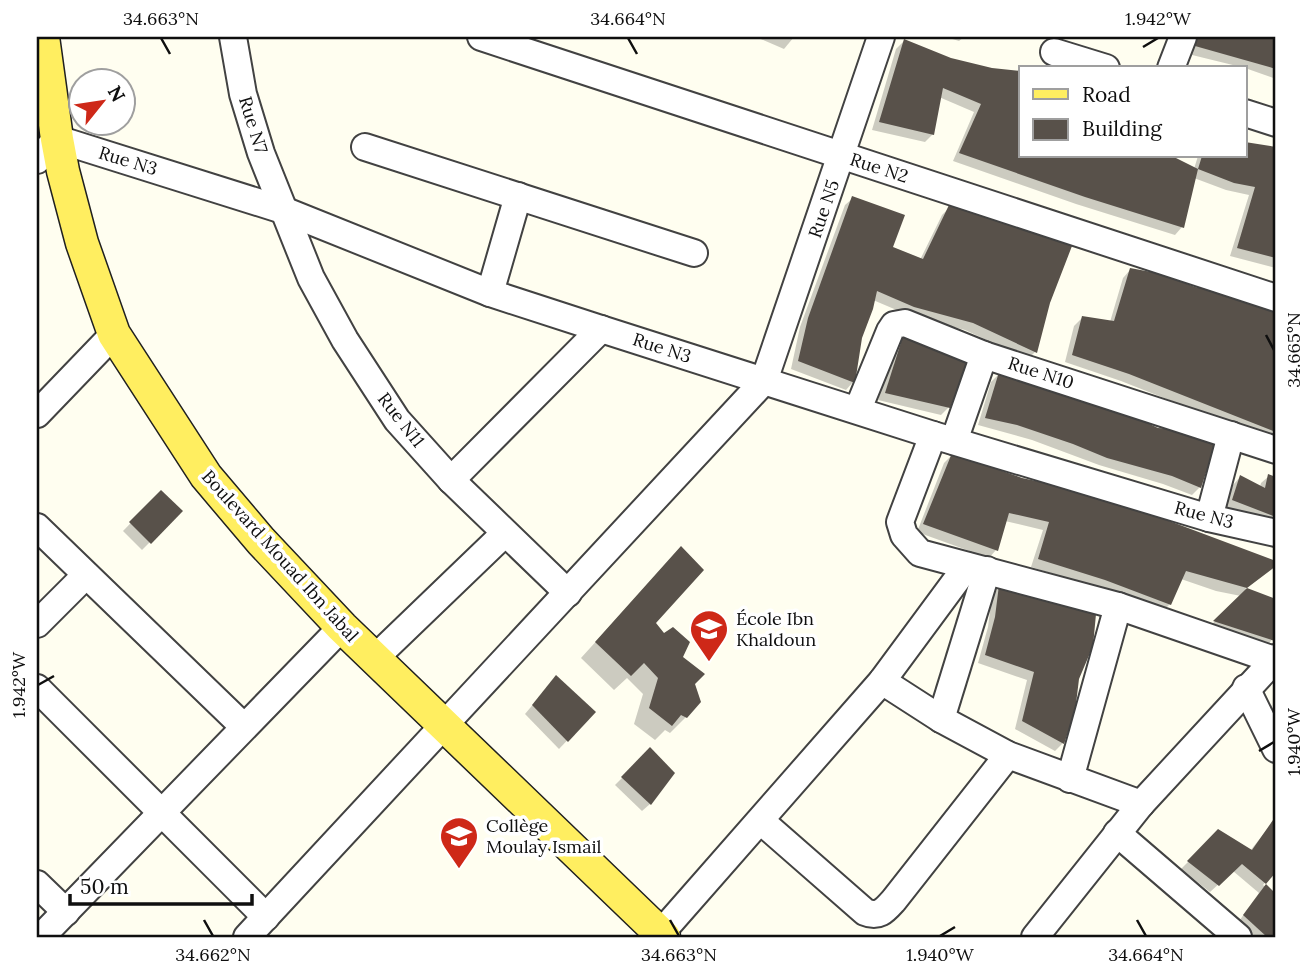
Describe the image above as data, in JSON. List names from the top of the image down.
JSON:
{
  "streets": {
    "main road": ["Boulevard Mouad Ibn Jabal"],
    "street": [
      "Rue N7",
      "Rue N3",
      "Rue N2",
      "Rue N5",
      "Rue N10",
      "Rue N11"
    ]
  },
  "crossings": [
    ["Rue N7", "Rue N3"],
    ["Rue N7", "Rue N11"],
    ["Rue N3", "Rue N5"],
    ["Rue N3", "Rue N10"],
    ["Rue N3", "Rue N11"],
    ["Rue N3", "Boulevard Mouad Ibn Jabal"],
    ["Rue N2", "Rue N5"]
  ],
  "places": {
    "school or university": ["École Ibn Khaldoun", "Collège Moulay Ismail"]
  },
  "legend": ["Road", "Building"],
  "scale_bar": "50 m",
  "north": "top right",
  "coordinates": [
    "34.663°N",
    "34.664°N",
    "1.942°W",
    "34.665°N",
    "1.940°W",
    "34.662°N"
  ]
}
